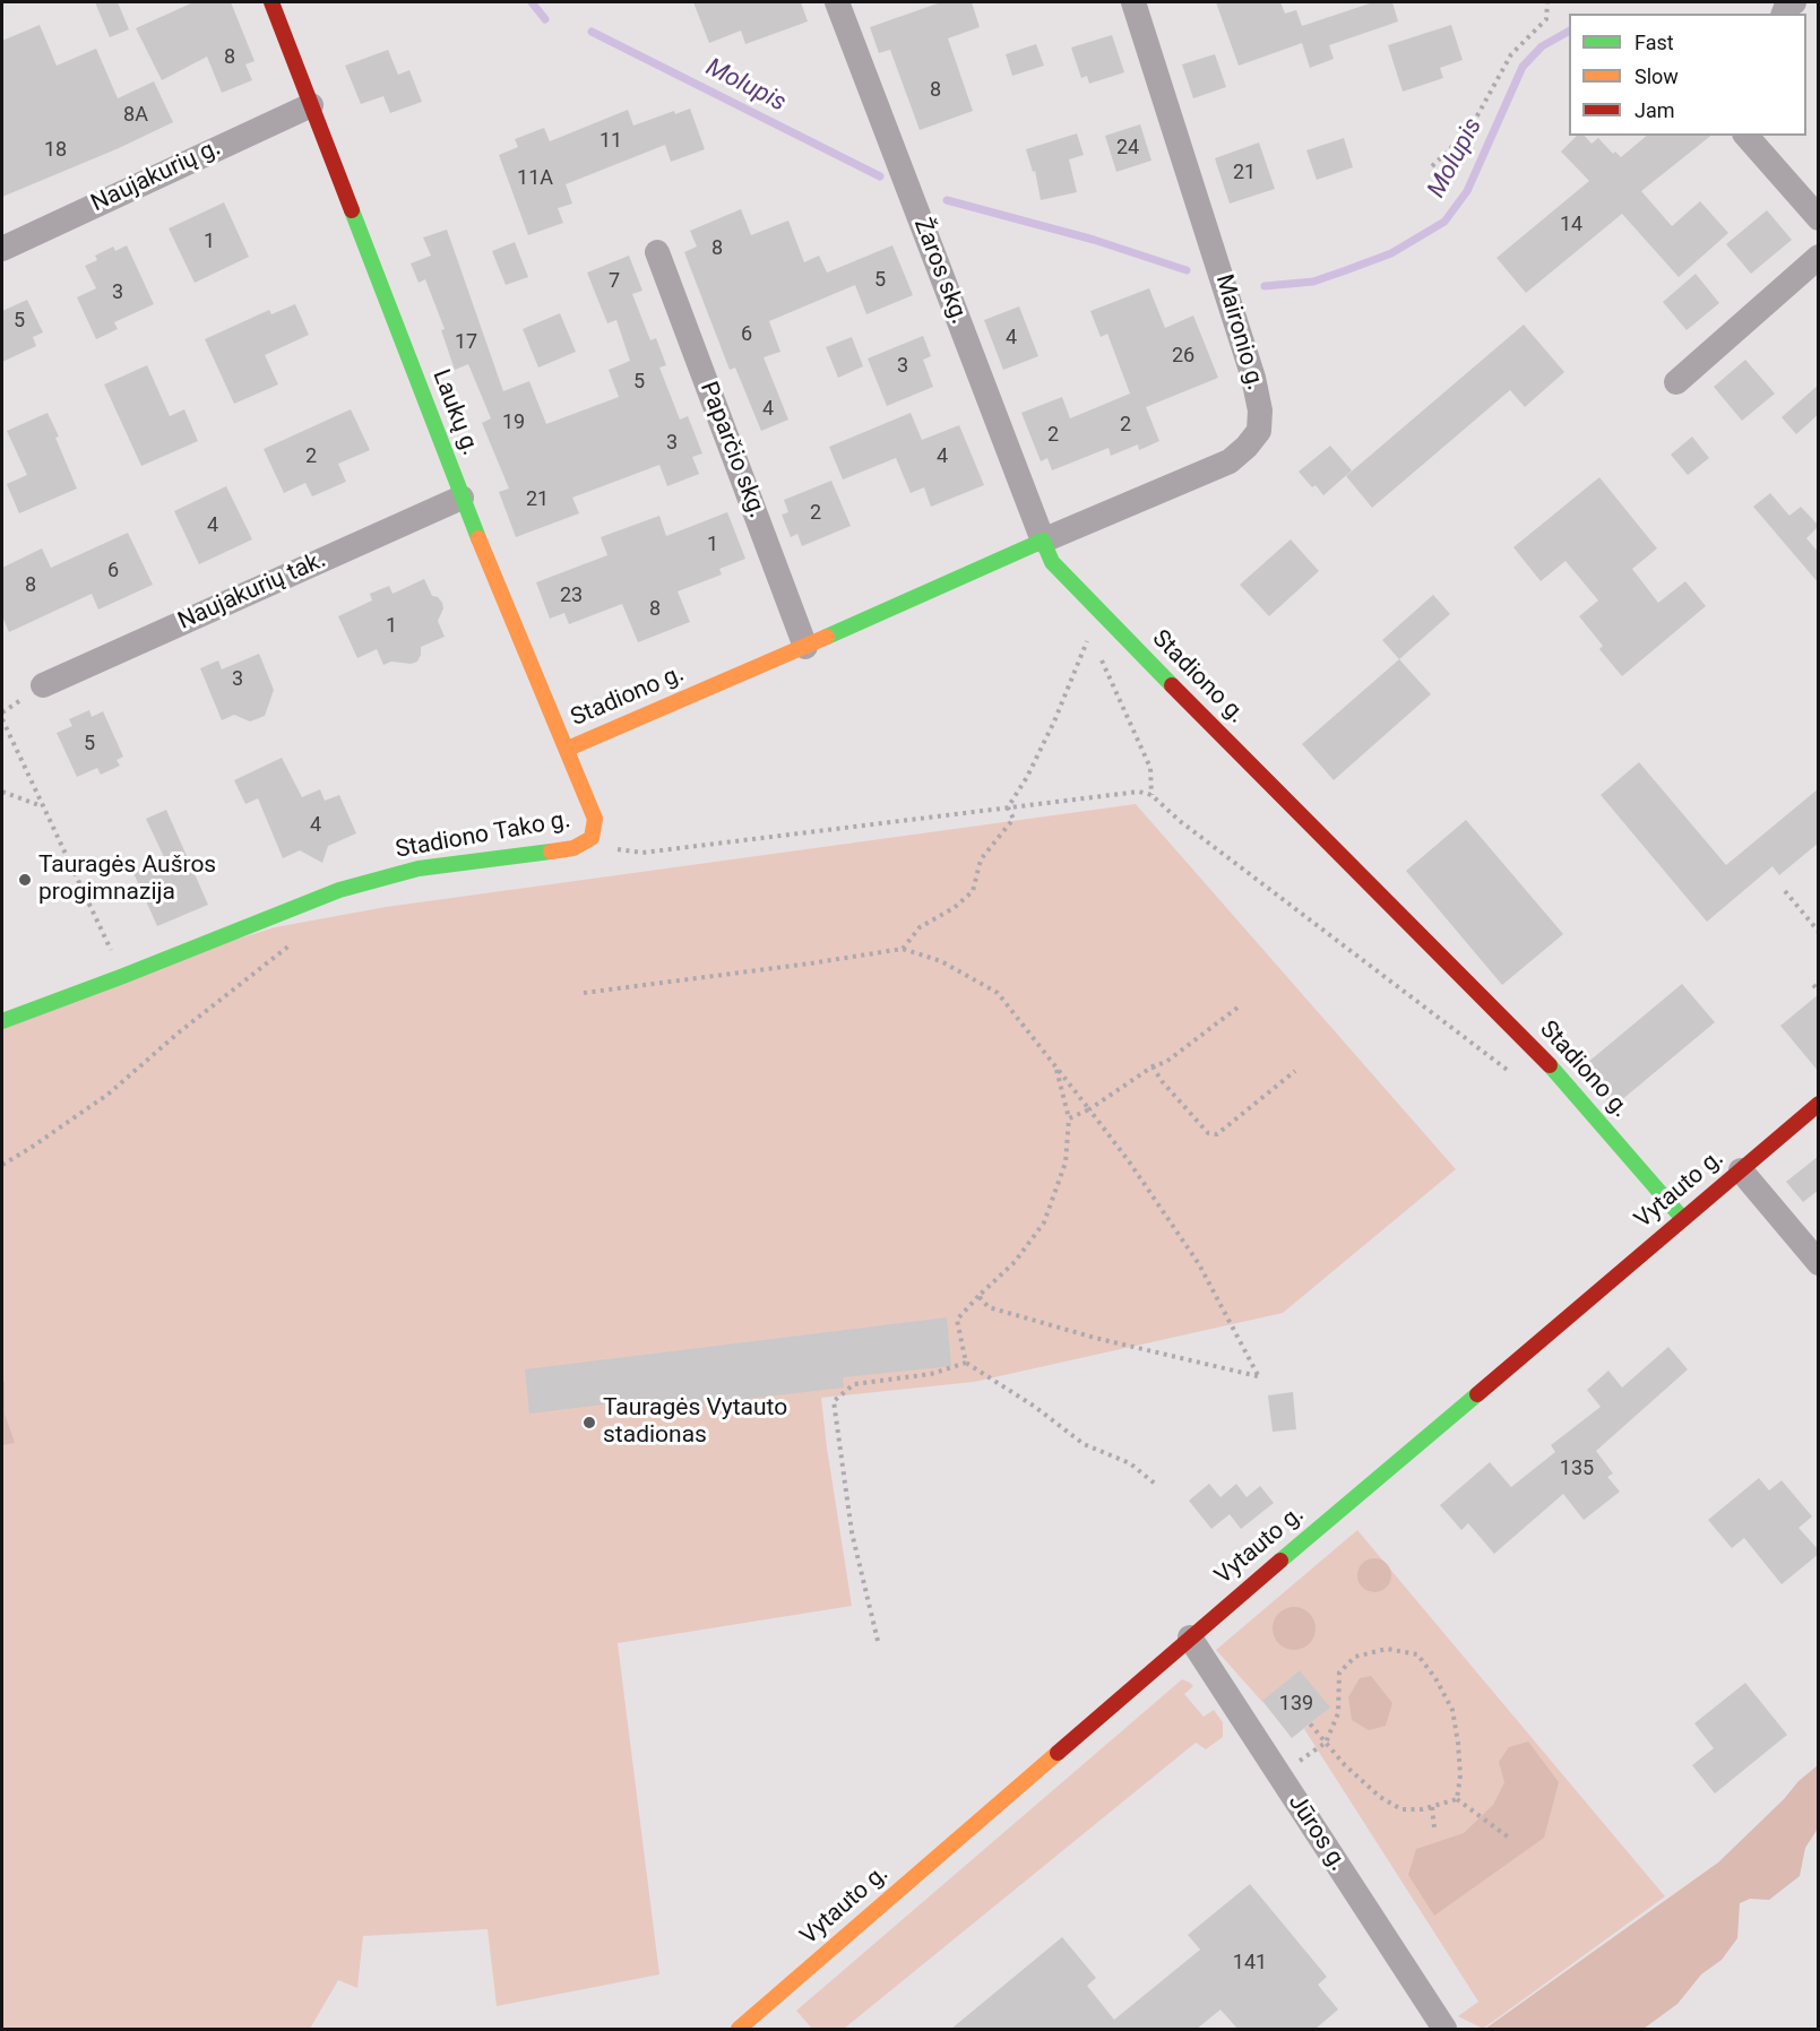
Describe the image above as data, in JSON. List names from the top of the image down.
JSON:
{
  "streets": {
    "street": [
      "Naujakurių g.",
      "Žaros skg.",
      "Maironio g.",
      "Laukų g.",
      "Paparčio skg.",
      "Naujakurių tak.",
      "Stadiono g.",
      "Stadiono Tako g.",
      "Vytauto g.",
      "Jūros g."
    ]
  },
  "crossings": [
    ["Naujakurių g.", "Laukų g."],
    ["Žaros skg.", "Maironio g."],
    ["Žaros skg.", "Stadiono g."],
    ["Maironio g.", "Stadiono g."],
    ["Laukų g.", "Naujakurių tak."],
    ["Laukų g.", "Stadiono g."],
    ["Laukų g.", "Stadiono Tako g."],
    ["Paparčio skg.", "Stadiono g."],
    ["Stadiono g.", "Vytauto g."],
    ["Vytauto g.", "Jūros g."]
  ],
  "water": ["Molupis"],
  "places": ["Tauragės Aušros progimnazija", "Tauragės Vytauto stadionas"],
  "house_numbers": [
    "8",
    "8",
    "8A",
    "11",
    "24",
    "18",
    "21",
    "11A",
    "14",
    "1",
    "8",
    "5",
    "7",
    "3",
    "5",
    "6",
    "4",
    "17",
    "26",
    "3",
    "5",
    "4",
    "19",
    "2",
    "2",
    "3",
    "2",
    "4",
    "21",
    "2",
    "4",
    "1",
    "6",
    "8",
    "23",
    "8",
    "1",
    "3",
    "5",
    "4",
    "135",
    "139",
    "141"
  ],
  "legend": ["Fast", "Slow", "Jam"]
}
